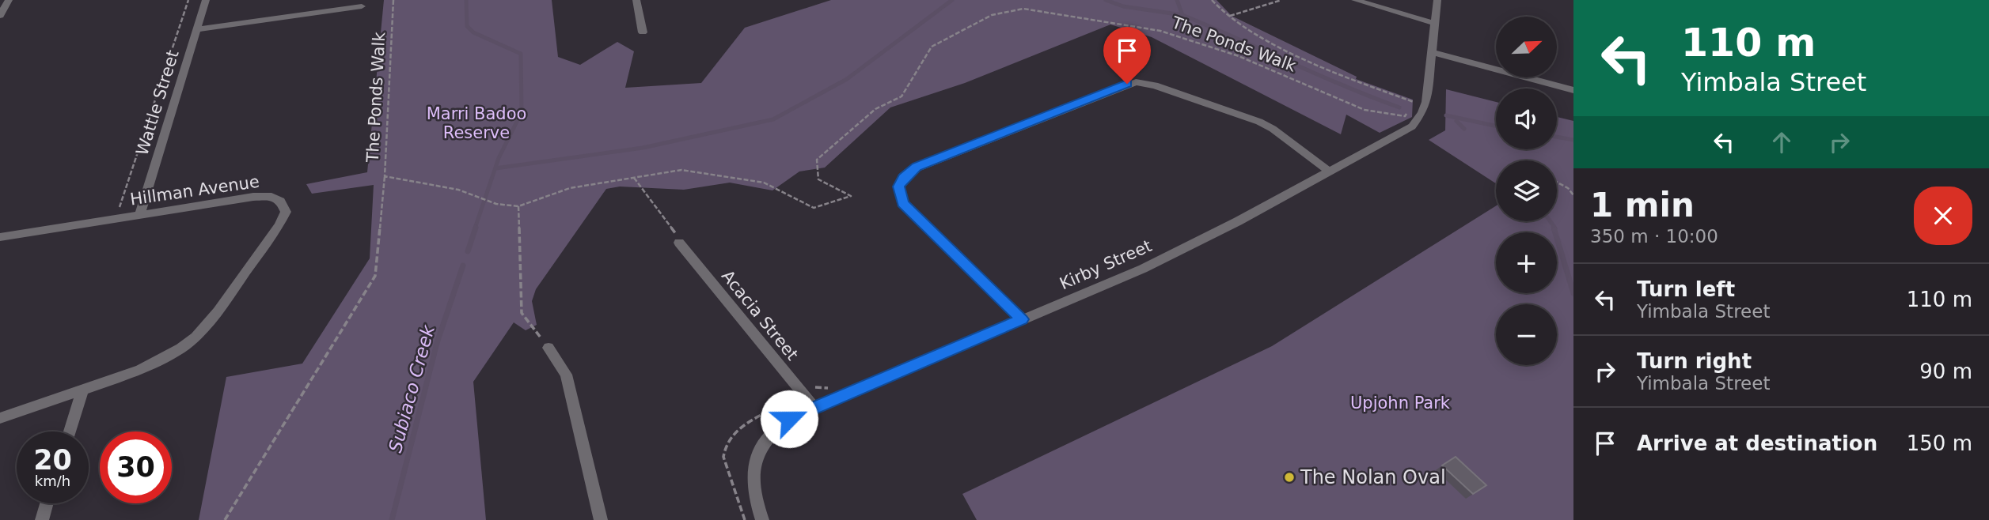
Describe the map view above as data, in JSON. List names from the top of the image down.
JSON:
{
  "streets": {
    "street": [
      "Wattle Street",
      "Hillman Avenue",
      "Kirby Street",
      "Acacia Street"
    ],
    "path": ["The Ponds Walk"]
  },
  "crossings": [
    ["Wattle Street", "Hillman Avenue"],
    ["Kirby Street", "Acacia Street"]
  ],
  "water": ["Subiaco Creek"],
  "parks": ["Marri Badoo Reserve", "Upjohn Park"],
  "places": ["The Nolan Oval"],
  "north": "top right",
  "page": {
    "turn": ["110 m", "Yimbala Street"],
    "map_buttons": ["+", "−"],
    "heading": ["1 min", "350 m · 10:00"],
    "list": [
      {
        "name": "Turn left",
        "note": "Yimbala Street",
        "value": "110 m"
      },
      {
        "name": "Turn right",
        "note": "Yimbala Street",
        "value": "90 m"
      },
      {
        "name": "Arrive at destination",
        "value": "150 m"
      }
    ],
    "speed": "20 km/h",
    "limit": "30"
  }
}
